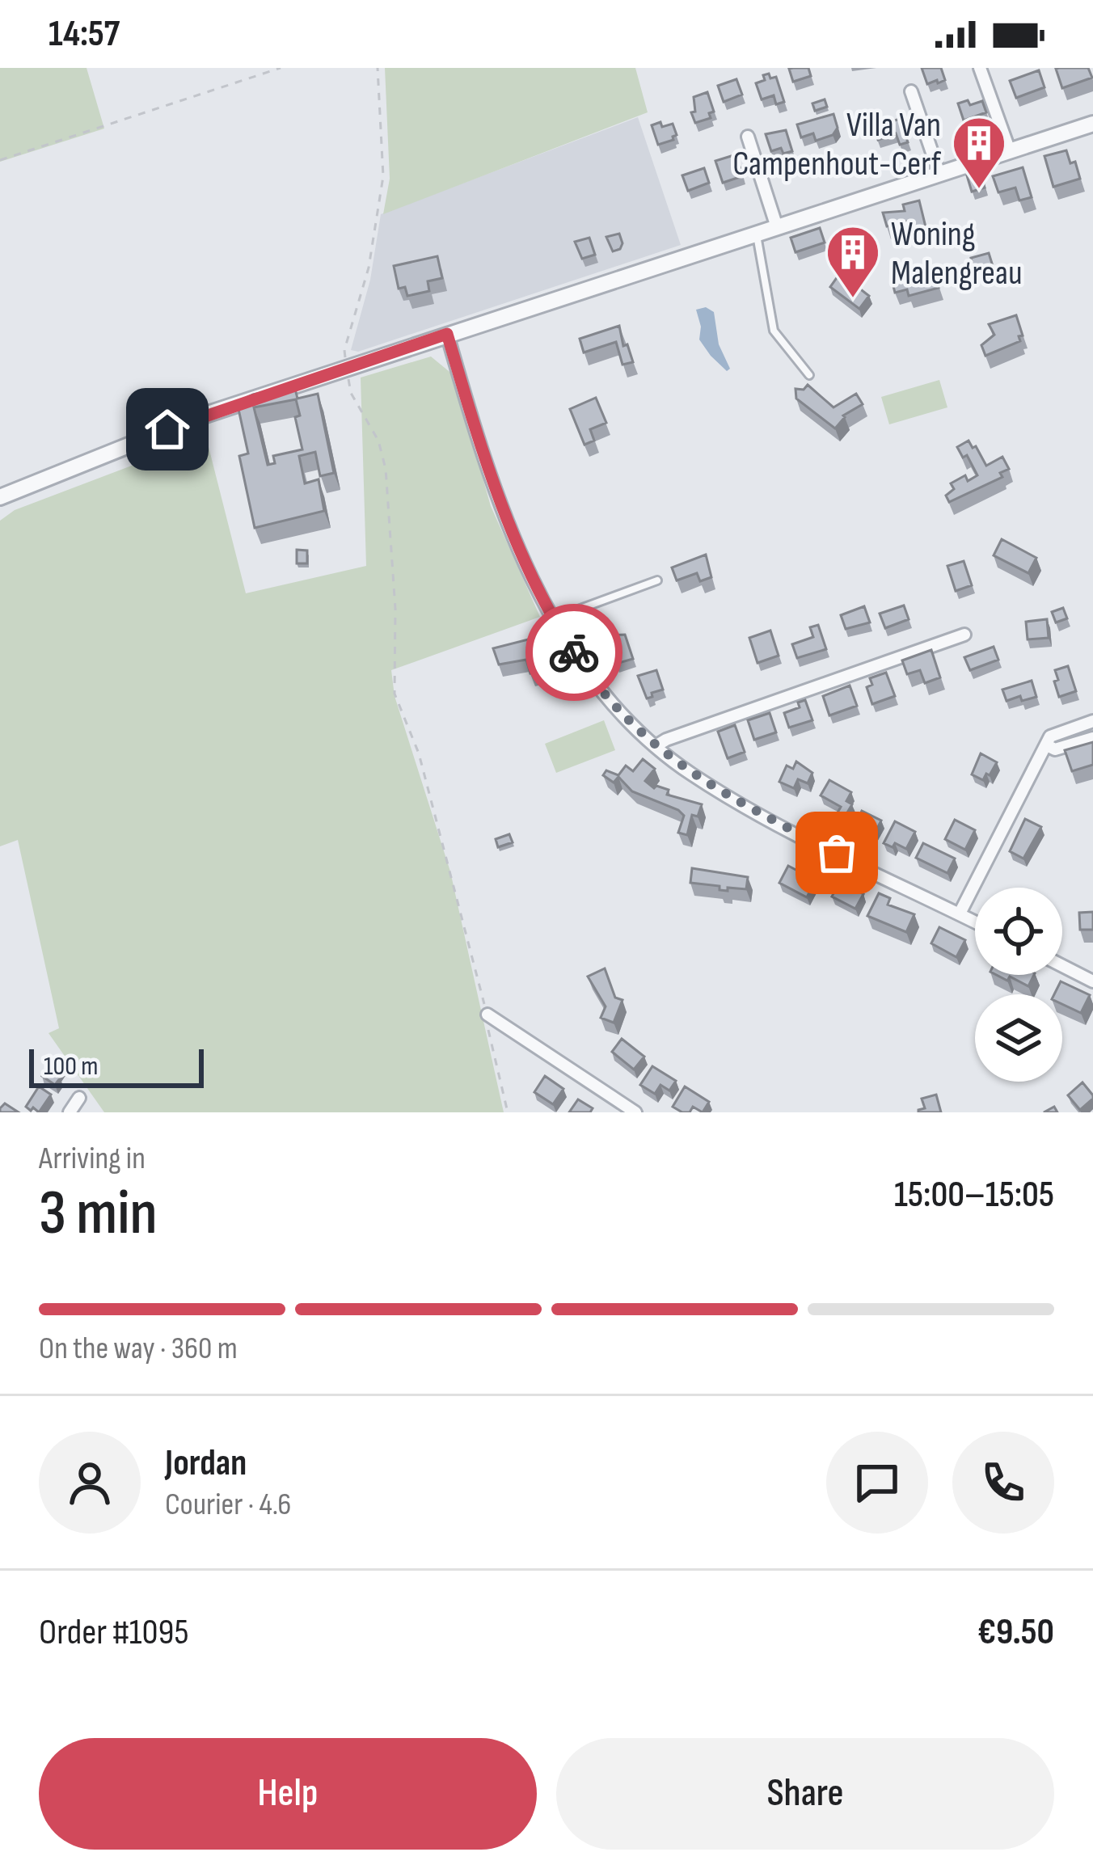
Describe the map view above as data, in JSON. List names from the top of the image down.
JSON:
{
  "places": {
    "building": ["Villa Van Campenhout-Cerf", "Woning Malengreau"]
  },
  "scale_bar": "100 m",
  "page": {
    "status": "14:57",
    "scale": "100 m",
    "heading": ["3 min", "Arriving in", "15:00–15:05"],
    "panel": [
      "Jordan",
      "Courier · 4.6",
      "Order #1095",
      "€9.50"
    ],
    "bar": "On the way · 360 m",
    "buttons": ["Help", "Share"]
  }
}
